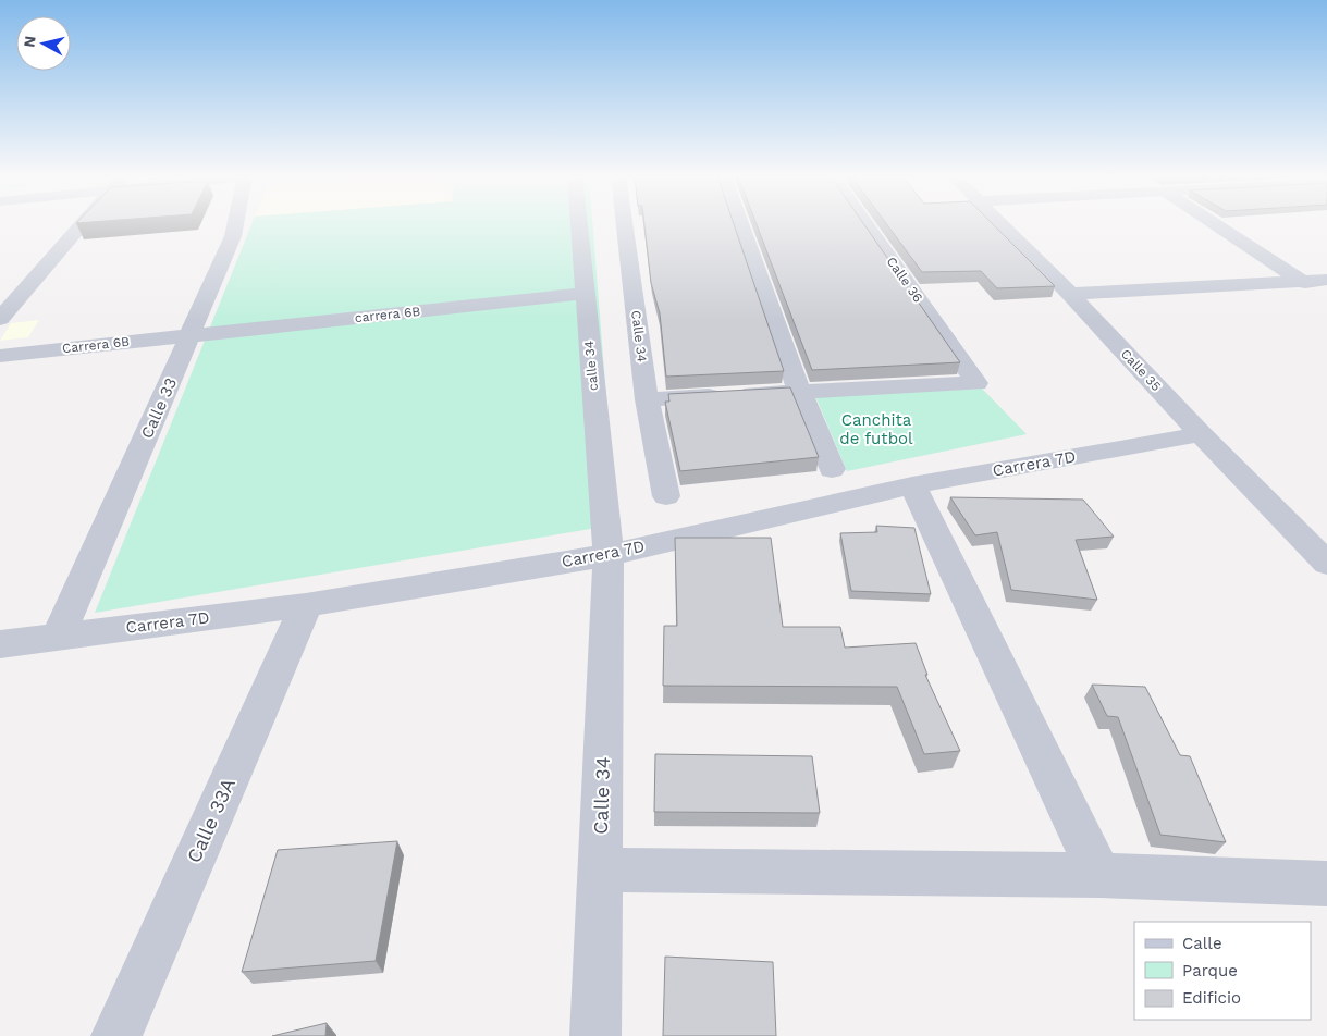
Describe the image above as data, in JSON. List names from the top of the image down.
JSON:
{
  "streets": {
    "street": [
      "Calle 36",
      "carrera 6B",
      "Calle 34",
      "Carrera 6B",
      "calle 34",
      "Calle 35",
      "Calle 33",
      "Carrera 7D",
      "Calle 33A"
    ]
  },
  "crossings": [
    ["carrera 6B", "Carrera 6B"],
    ["carrera 6B", "calle 34"],
    ["carrera 6B", "Calle 33"],
    ["Calle 34", "calle 34"],
    ["Calle 34", "Carrera 7D"],
    ["Carrera 6B", "Calle 33"],
    ["calle 34", "Carrera 7D"],
    ["Calle 35", "Carrera 7D"],
    ["Calle 33", "Carrera 7D"],
    ["Carrera 7D", "Calle 33A"]
  ],
  "parks": ["Canchita de futbol"],
  "legend": ["Calle", "Parque", "Edificio"],
  "north": "left"
}
